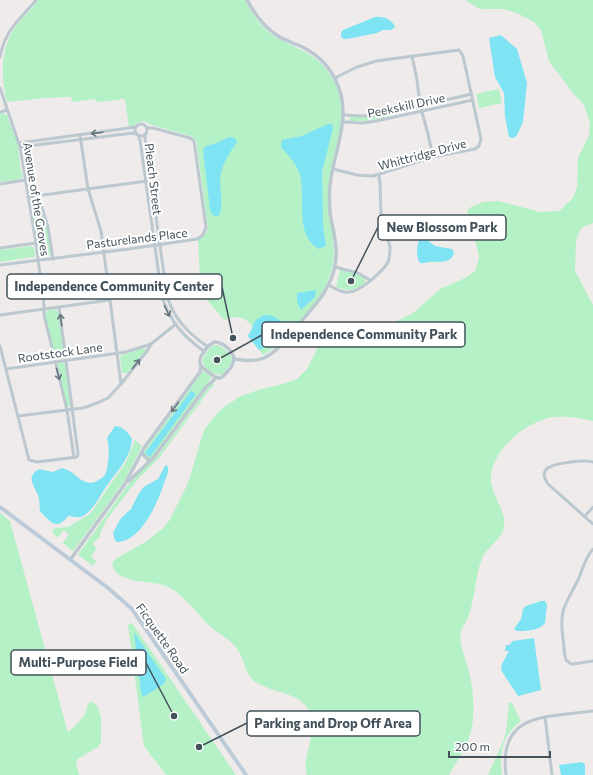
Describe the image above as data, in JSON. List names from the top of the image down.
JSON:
{
  "streets": {
    "main road": ["Ficquette Road"],
    "street": [
      "Peekskill Drive",
      "Whittridge Drive",
      "Pleach Street",
      "Avenue of the Groves",
      "Pasturelands Place",
      "Rootstock Lane"
    ]
  },
  "crossings": [
    ["Peekskill Drive", "Whittridge Drive"],
    ["Pleach Street", "Pasturelands Place"],
    ["Avenue of the Groves", "Pasturelands Place"],
    ["Avenue of the Groves", "Rootstock Lane"]
  ],
  "places": [
    "New Blossom Park",
    "Independence Community Center",
    "Independence Community Park",
    "Multi-Purpose Field",
    "Parking and Drop Off Area"
  ],
  "scale_bar": "200 m"
}
